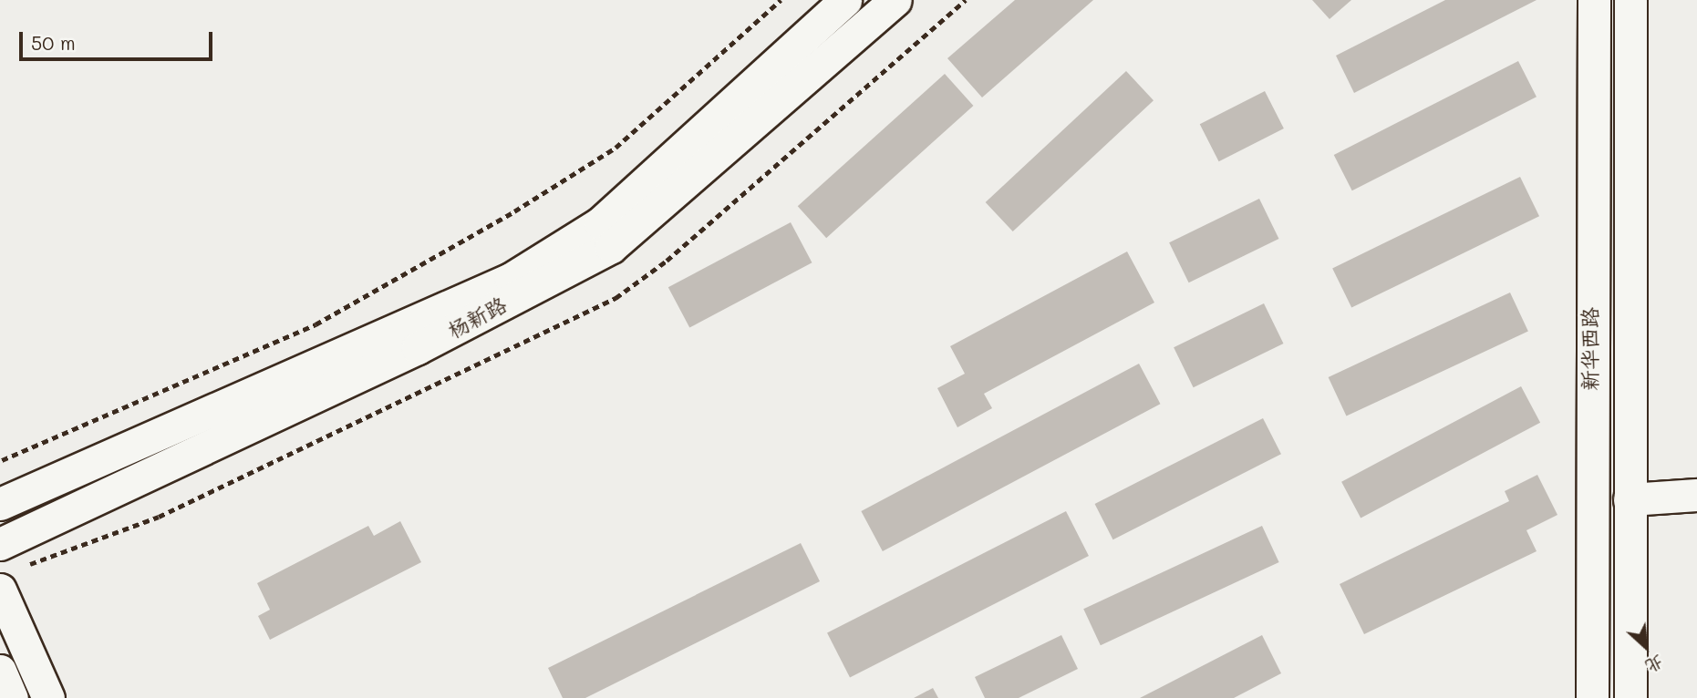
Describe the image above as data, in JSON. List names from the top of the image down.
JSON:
{
  "streets": {
    "street": ["杨新路", "新华西路"]
  },
  "scale_bar": "50 m",
  "north": "bottom right"
}
